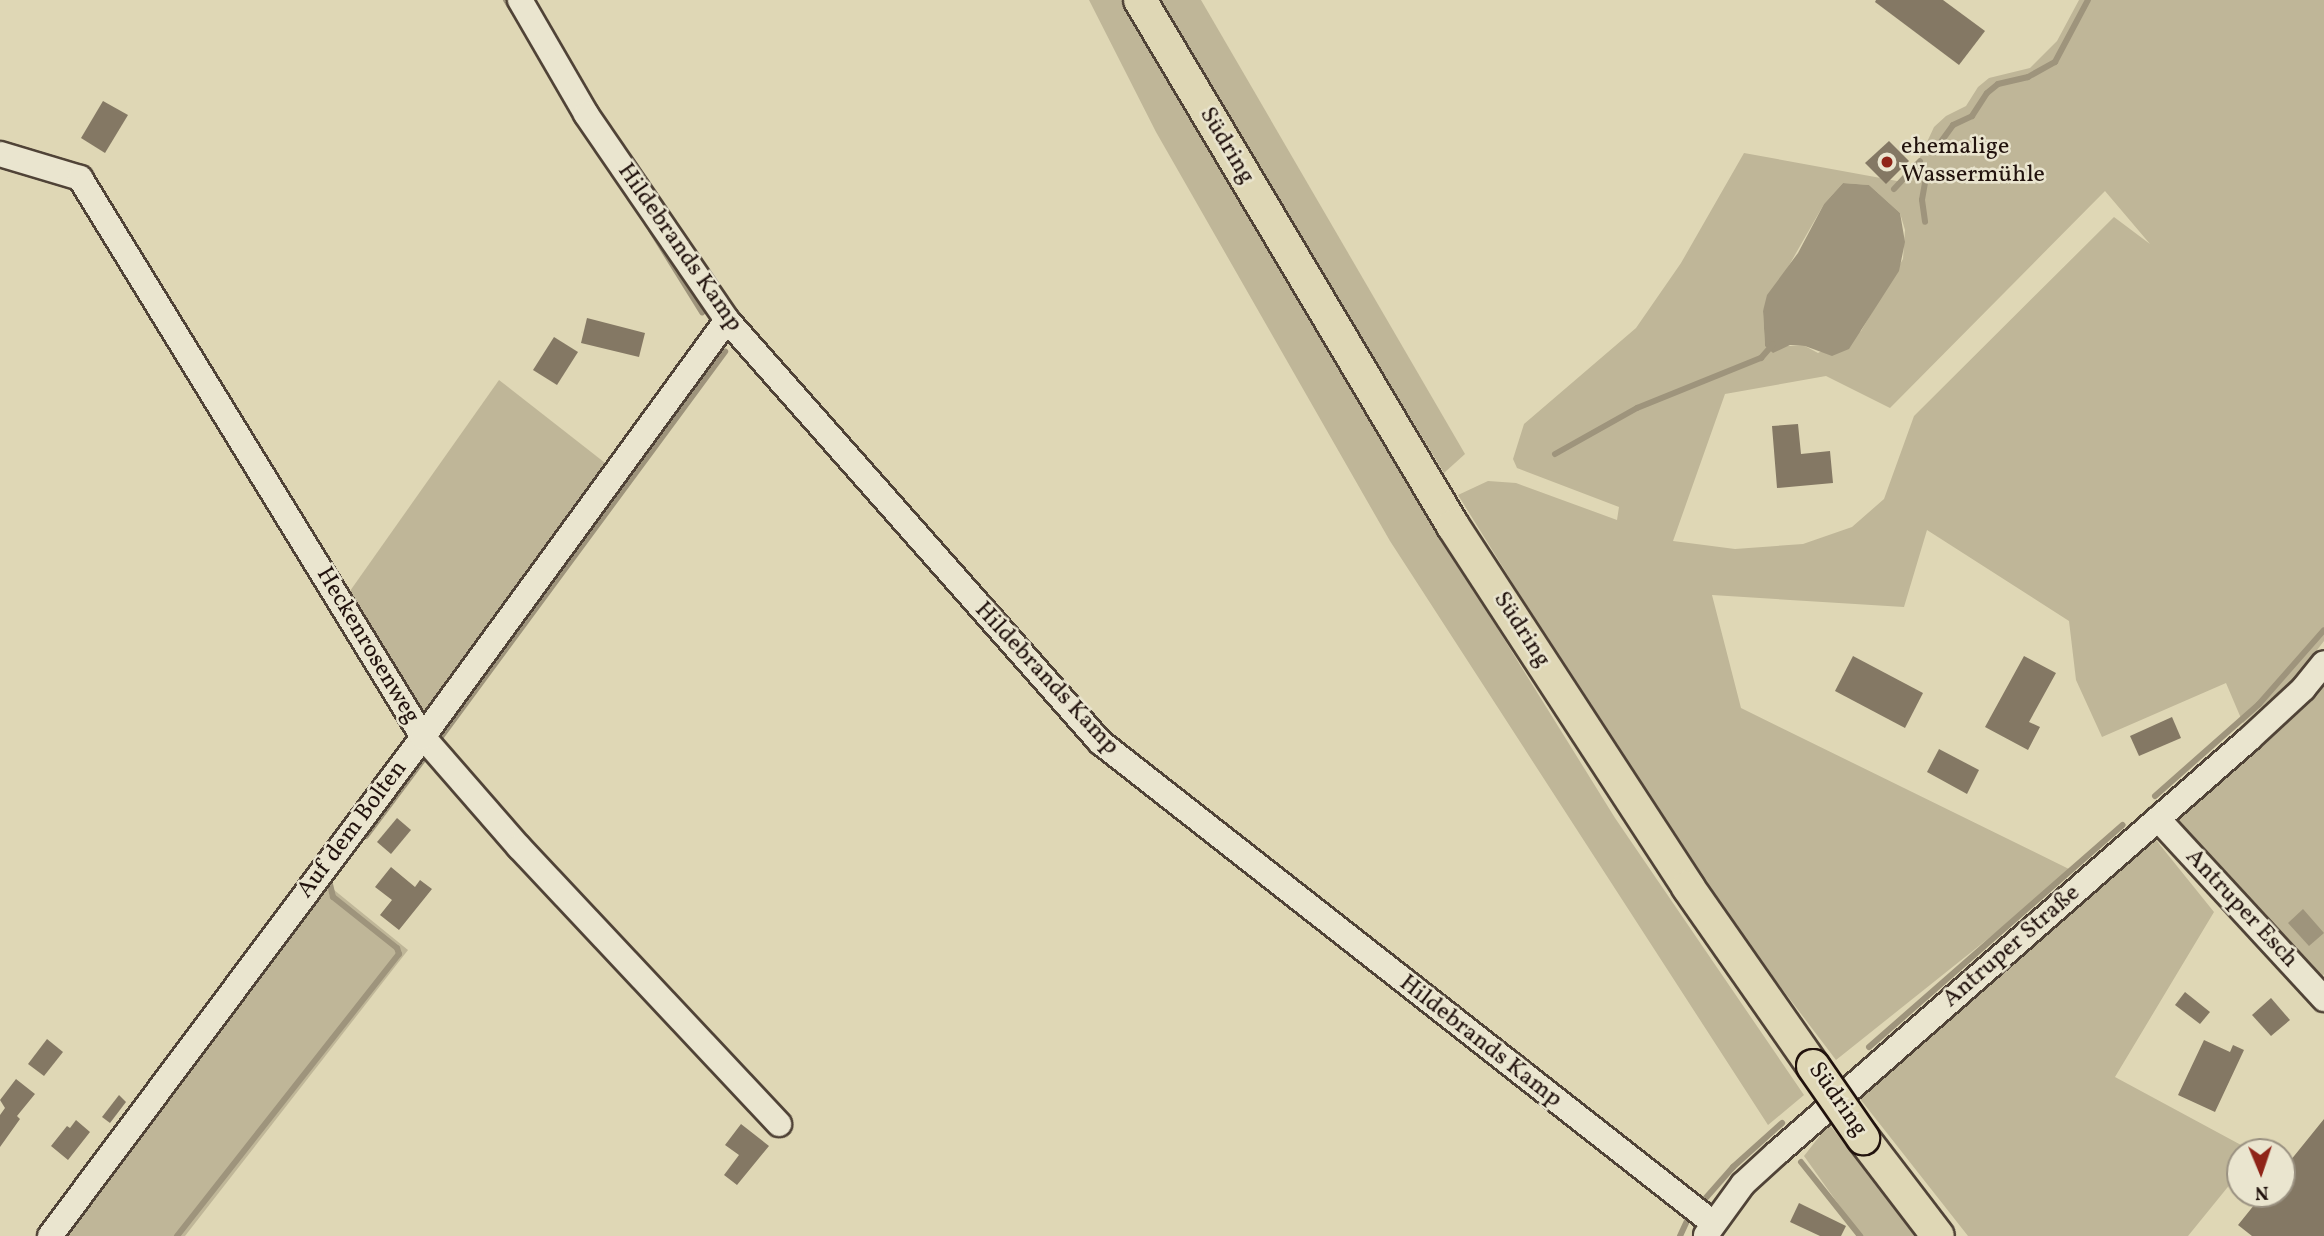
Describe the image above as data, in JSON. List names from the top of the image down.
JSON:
{
  "streets": {
    "main road": ["Südring"],
    "street": [
      "Hildebrands Kamp",
      "Heckenrosenweg",
      "Auf dem Bolten",
      "Antruper Esch",
      "Antruper Straße"
    ]
  },
  "crossings": [
    ["Hildebrands Kamp", "Auf dem Bolten"],
    ["Hildebrands Kamp", "Antruper Straße"],
    ["Heckenrosenweg", "Auf dem Bolten"],
    ["Antruper Esch", "Antruper Straße"]
  ],
  "places": ["ehemalige Wassermühle"],
  "north": "bottom"
}
